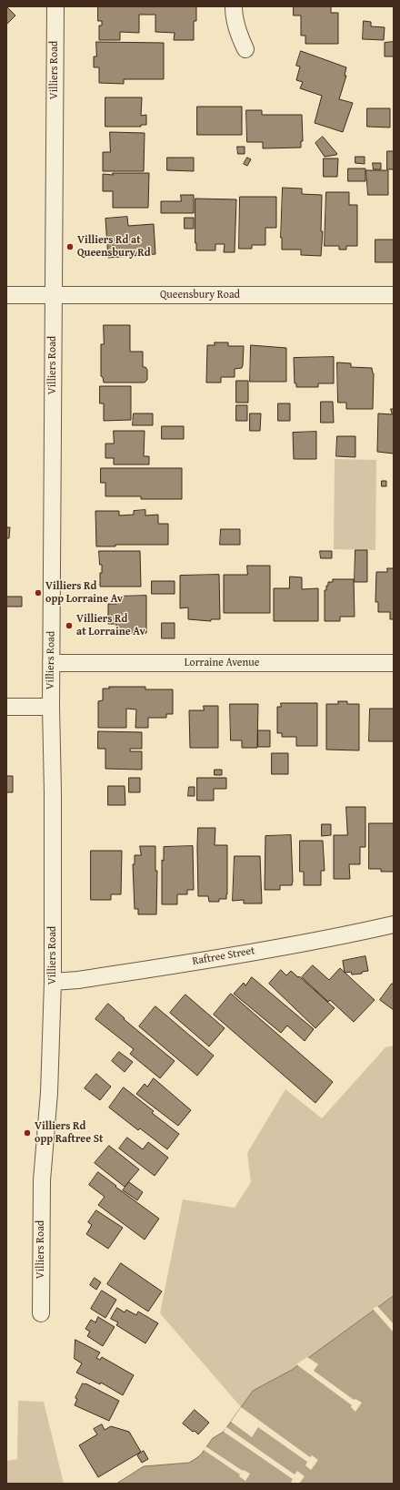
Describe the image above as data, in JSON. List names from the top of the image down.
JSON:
{
  "streets": {
    "street": [
      "Villiers Road",
      "Queensbury Road",
      "Lorraine Avenue",
      "Raftree Street"
    ]
  },
  "crossings": [
    ["Villiers Road", "Queensbury Road"],
    ["Villiers Road", "Lorraine Avenue"],
    ["Villiers Road", "Raftree Street"]
  ],
  "places": [
    "Villiers Rd at Queensbury Rd",
    "Villiers Rd opp Lorraine Av",
    "Villiers Rd at Lorraine Av",
    "Villiers Rd opp Raftree St"
  ]
}
